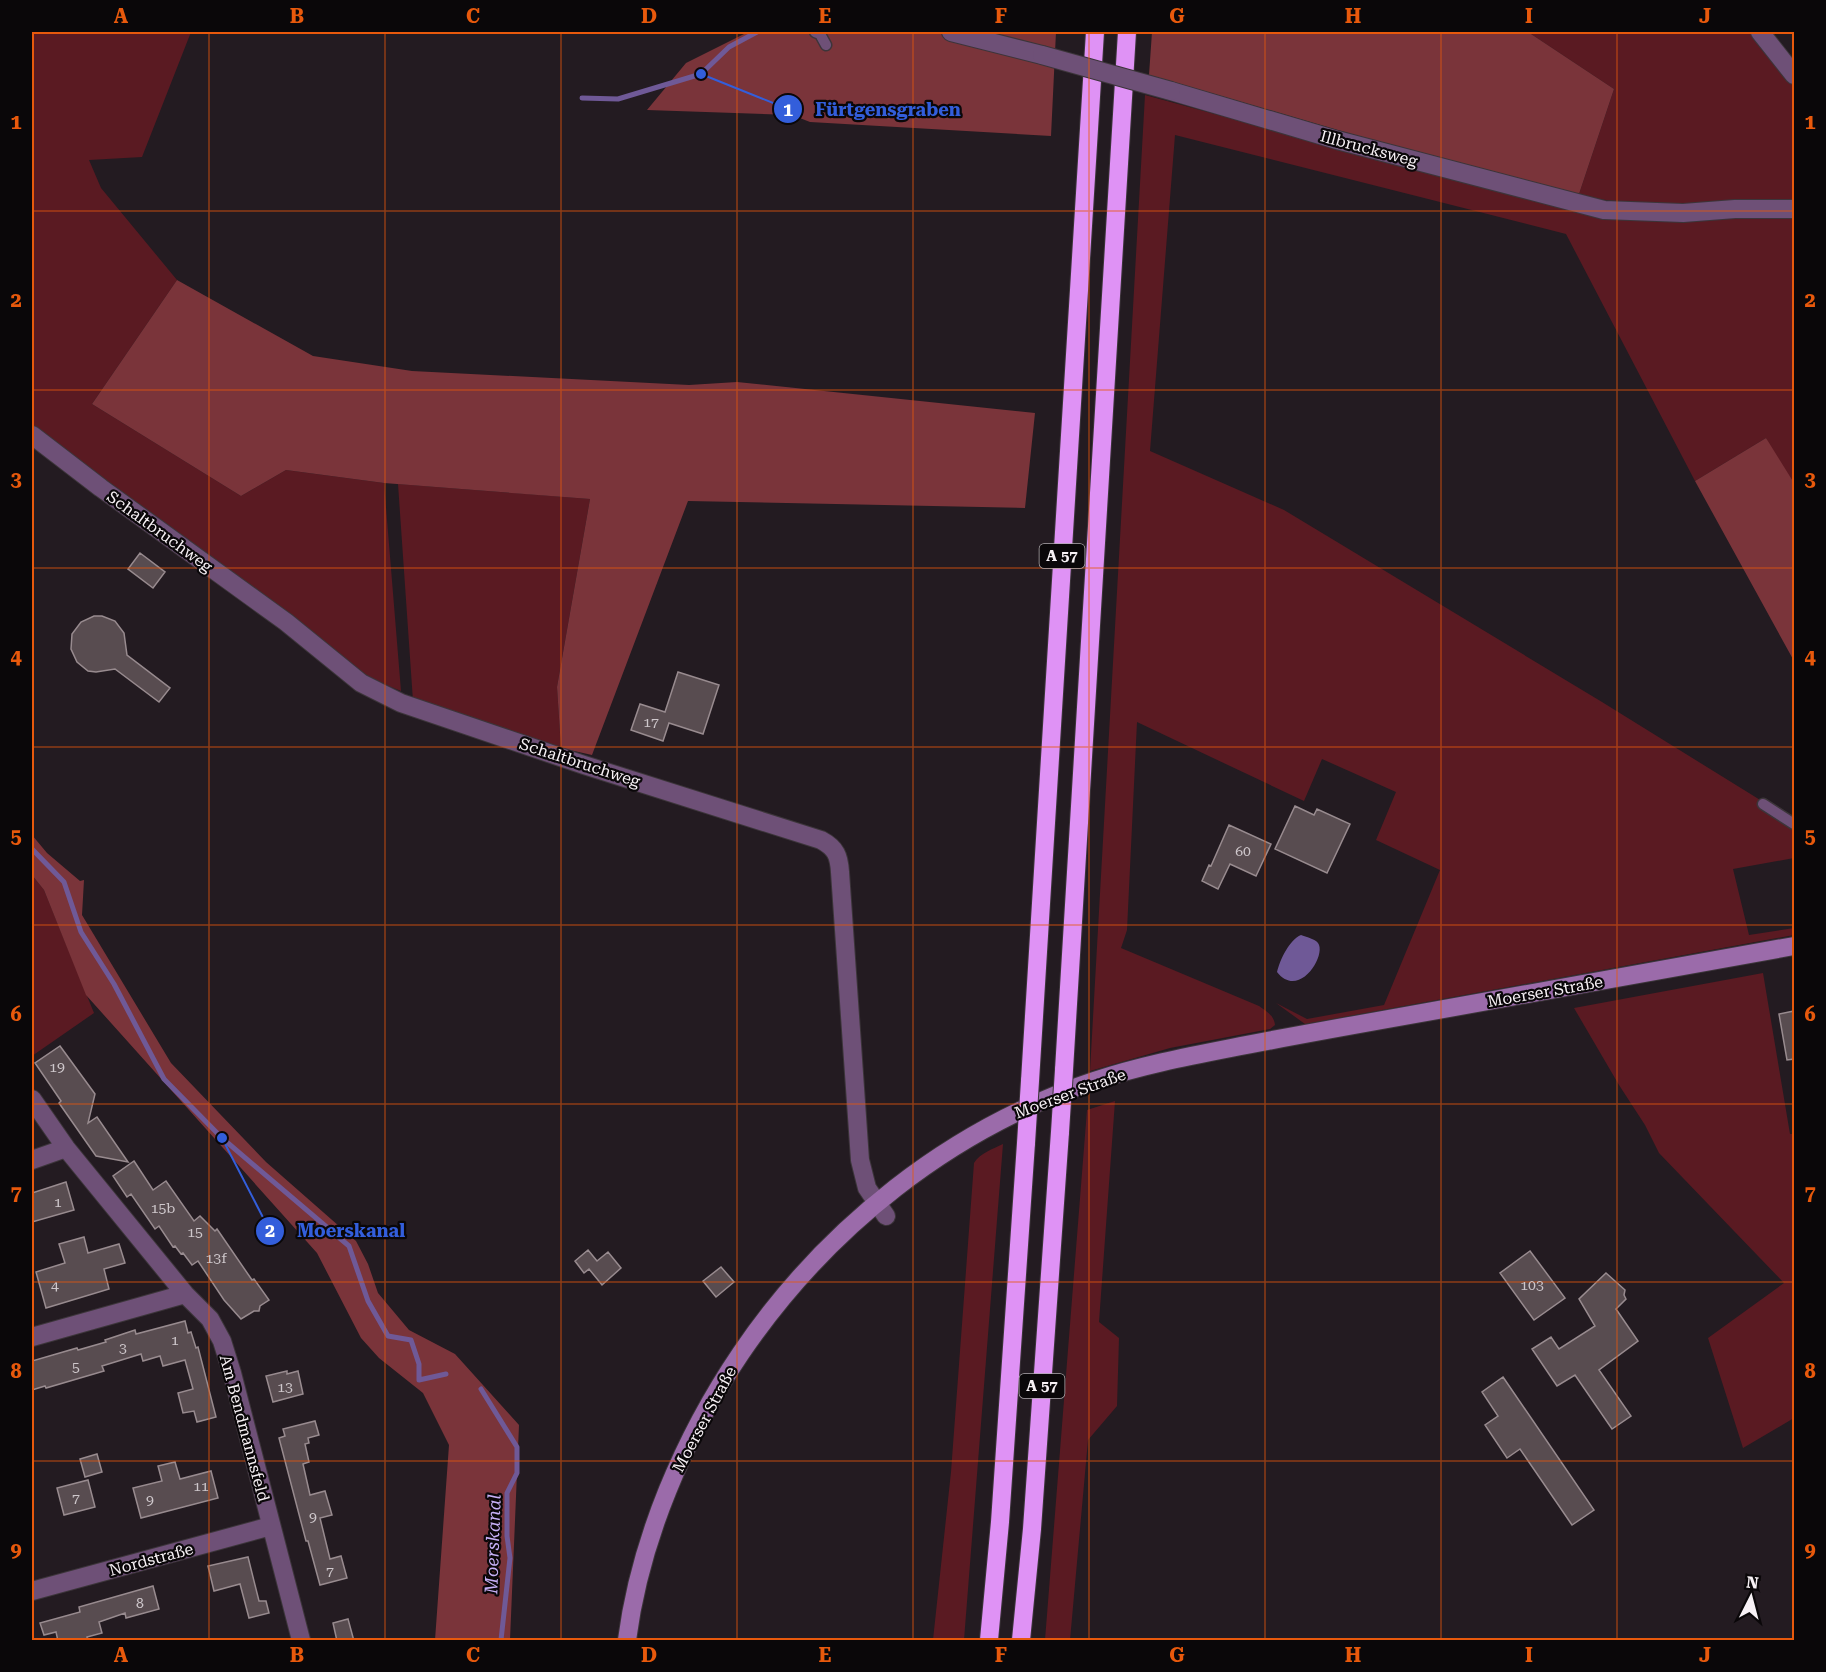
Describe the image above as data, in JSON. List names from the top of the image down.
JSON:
{
  "streets": {
    "highway": ["A 57"],
    "street": [
      "Illbrucksweg",
      "Schaltbruchweg",
      "Moerser Straße",
      "Am Bendmannsfeld",
      "Nordstraße"
    ]
  },
  "crossings": [
    ["Schaltbruchweg", "Moerser Straße"],
    ["Am Bendmannsfeld", "Nordstraße"]
  ],
  "water": ["Moerskanal"],
  "places": ["Fürtgensgraben", "Moerskanal"],
  "house_numbers": [
    "17",
    "60",
    "19",
    "1",
    "15b",
    "15",
    "13f",
    "4",
    "103",
    "1",
    "3",
    "5",
    "13",
    "11",
    "7",
    "9",
    "9",
    "7",
    "8"
  ],
  "north": "top",
  "grid": {
    "columns": [
      "A",
      "B",
      "C",
      "D",
      "E",
      "F",
      "G",
      "H",
      "I",
      "J"
    ],
    "rows": [
      "1",
      "2",
      "3",
      "4",
      "5",
      "6",
      "7",
      "8",
      "9"
    ]
  }
}
